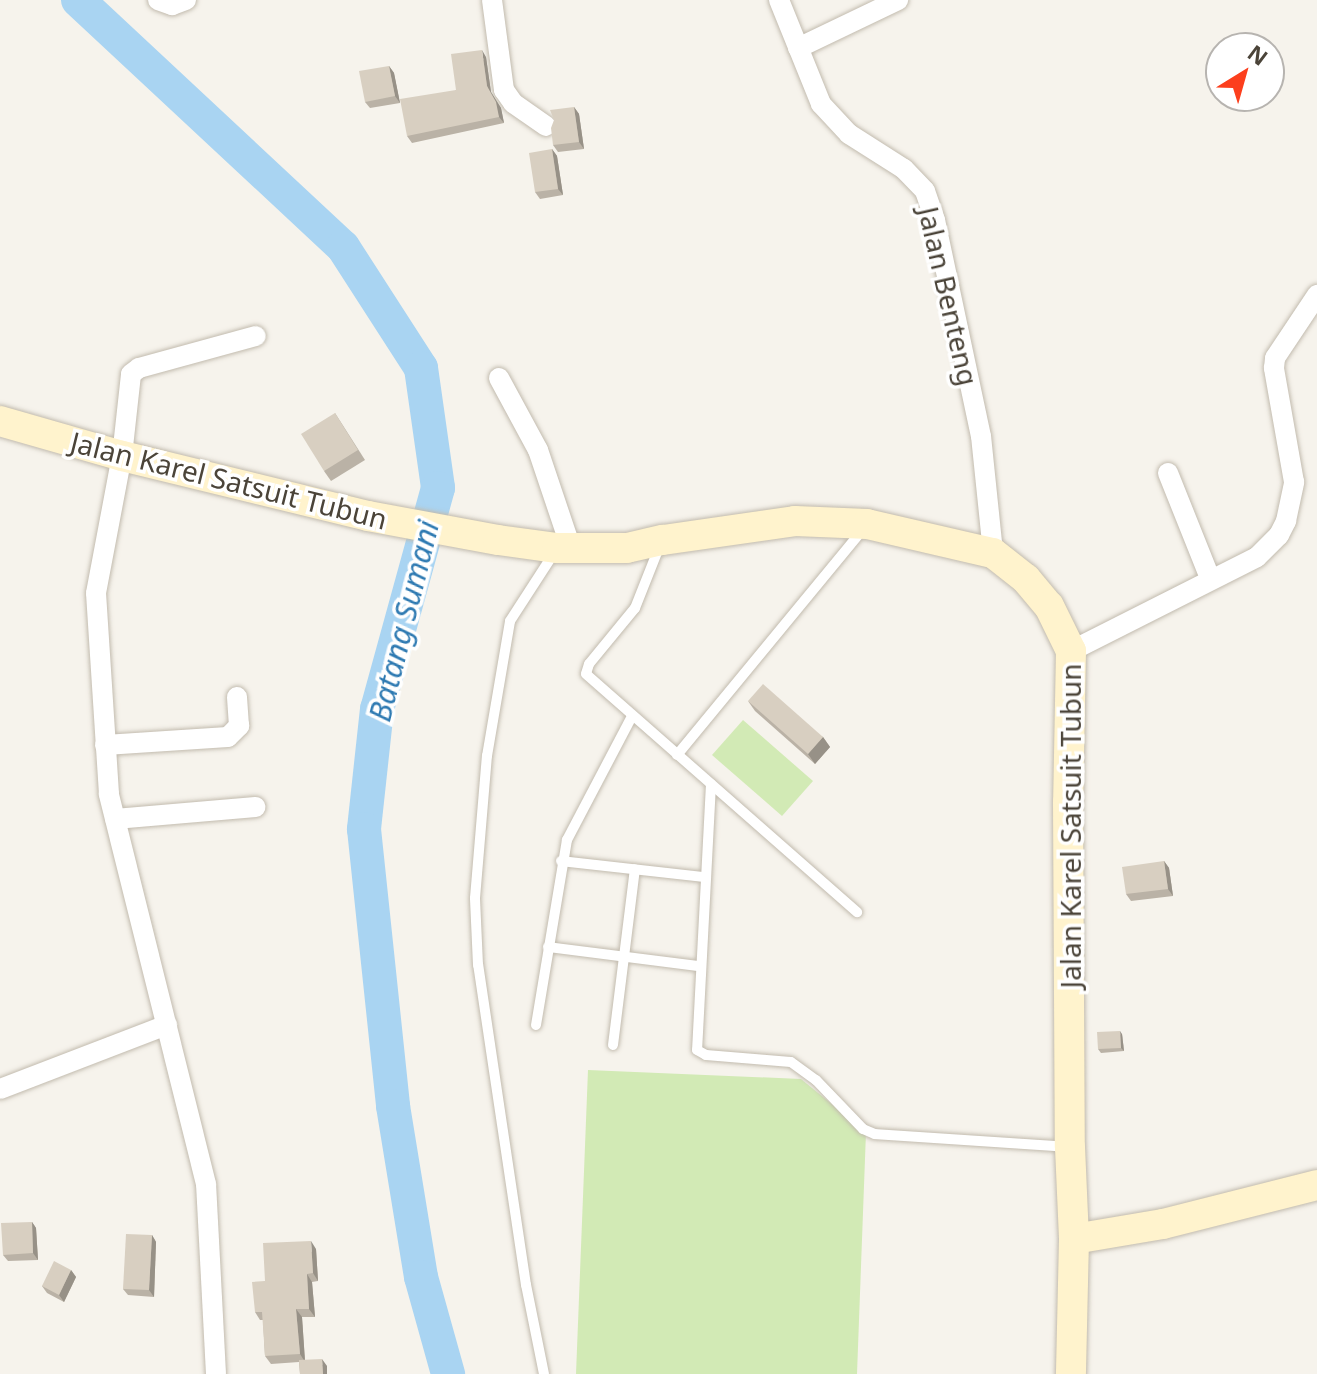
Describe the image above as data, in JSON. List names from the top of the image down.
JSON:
{
  "streets": {
    "street": ["Jalan Benteng", "Jalan Karel Satsuit Tubun"]
  },
  "crossings": [
    ["Jalan Benteng", "Jalan Karel Satsuit Tubun"]
  ],
  "water": ["Batang Sumani"],
  "north": "top right"
}
